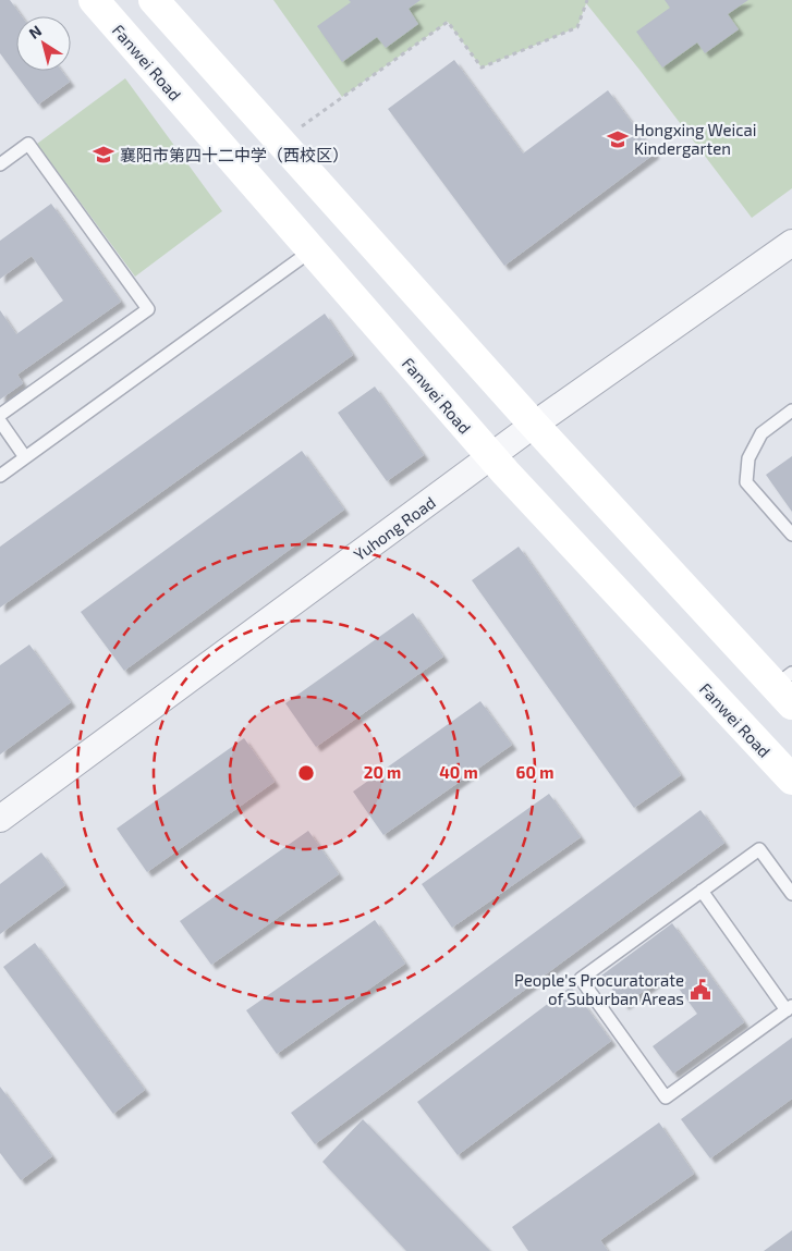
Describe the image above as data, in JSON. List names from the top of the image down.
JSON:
{
  "streets": {
    "street": ["Fanwei Road", "Yuhong Road"]
  },
  "crossings": [
    ["Fanwei Road", "Yuhong Road"]
  ],
  "places": {
    "school or university": ["Hongxing Weicai Kindergarten", "襄阳市第四十二中学（西校区）"],
    "public building": ["People's Procuratorate of Suburban Areas"]
  },
  "north": "top left",
  "rings": ["20 m", "40 m", "60 m"]
}
